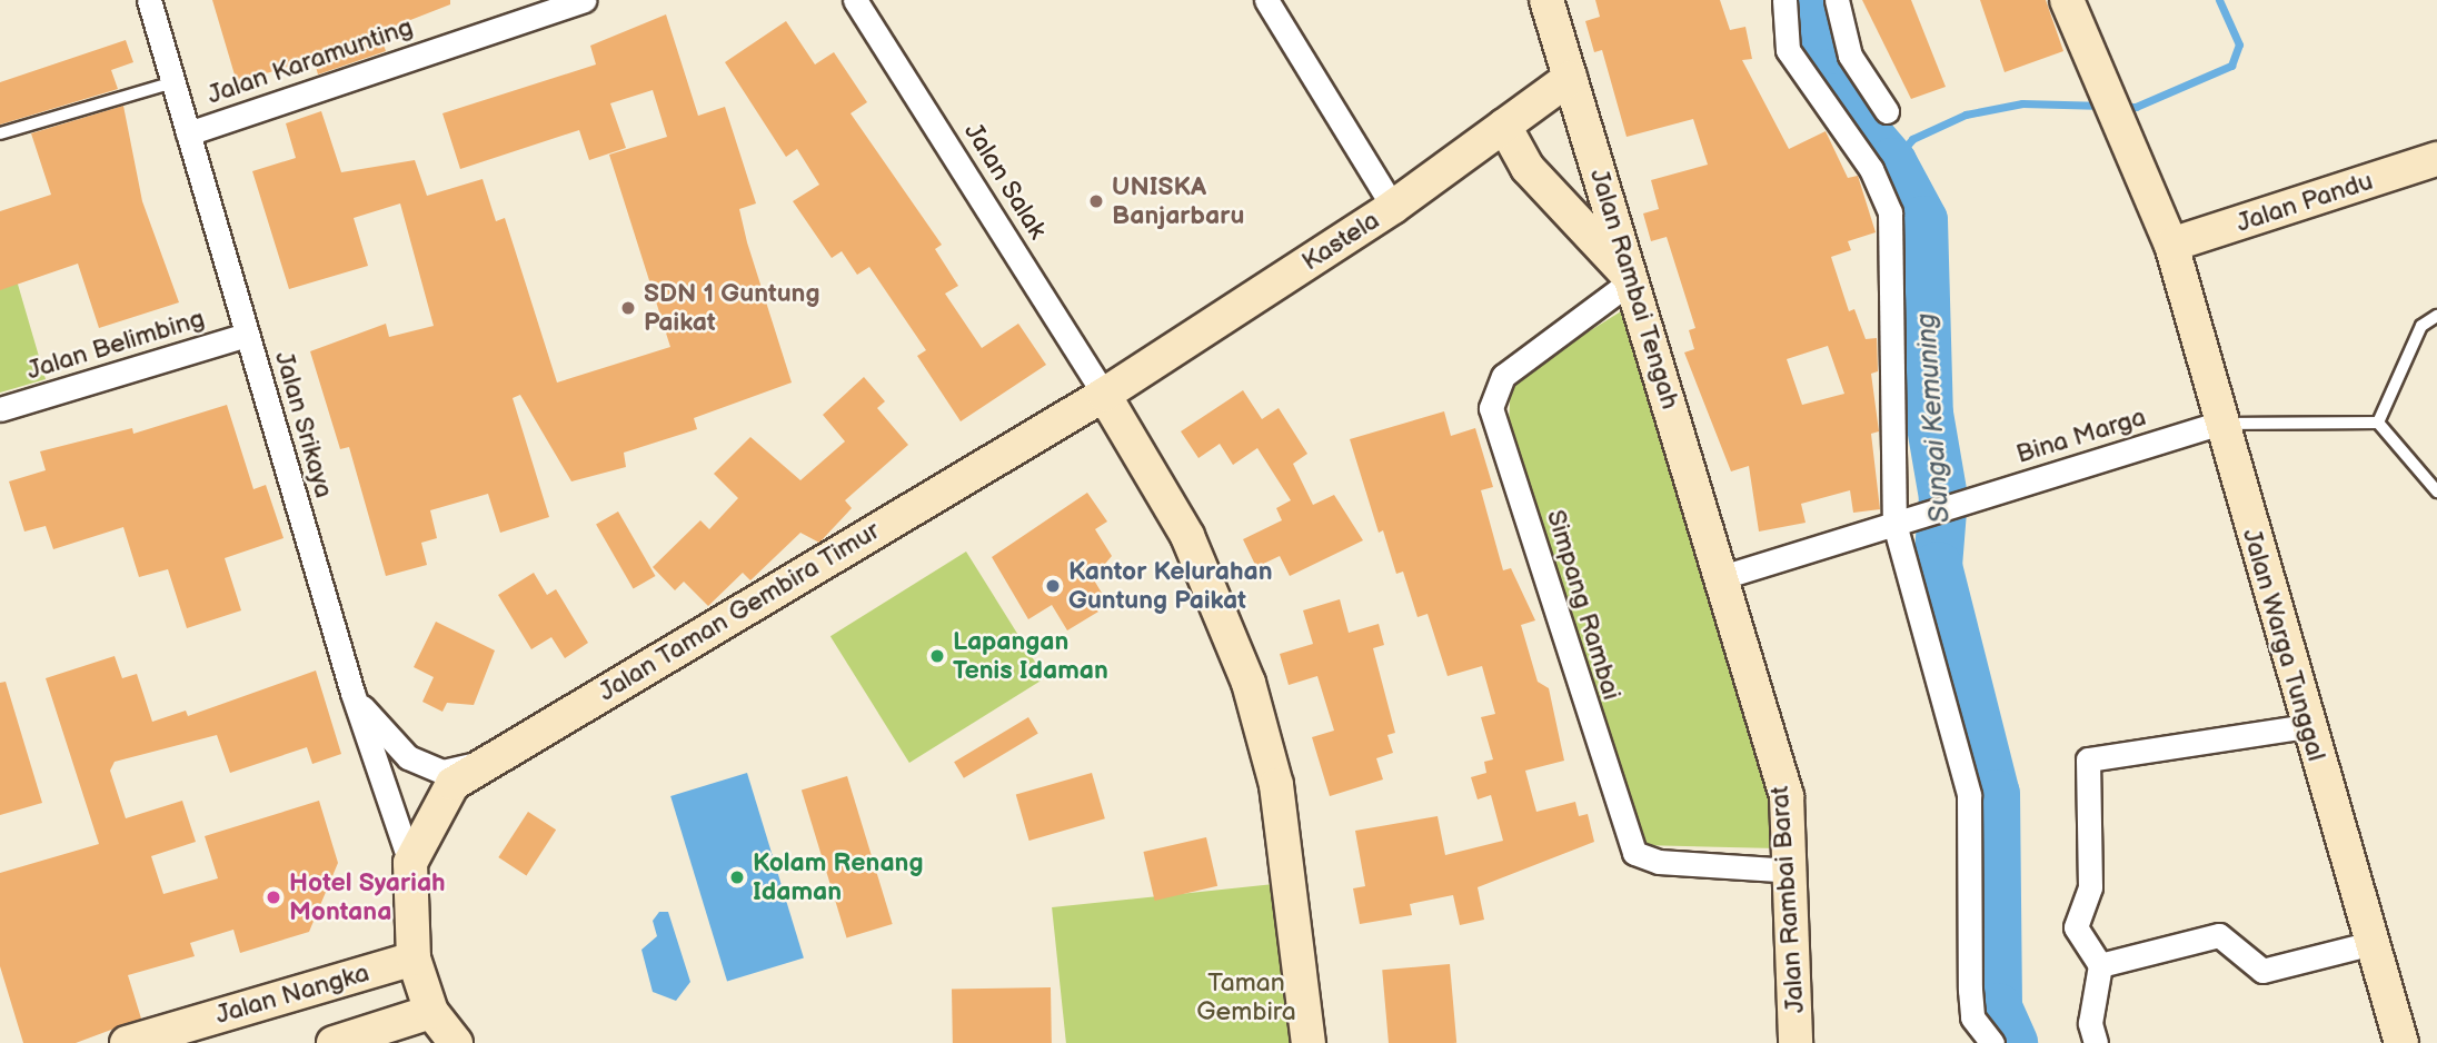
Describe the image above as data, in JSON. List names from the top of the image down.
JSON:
{
  "streets": {
    "street": [
      "Jalan Karamunting",
      "Jalan Salak",
      "Jalan Pandu",
      "Kastela",
      "Jalan Rambai Tengah",
      "Jalan Belimbing",
      "Jalan Srikaya",
      "Bina Marga",
      "Simpang Rambai",
      "Jalan Taman Gembira Timur",
      "Jalan Warga Tunggal",
      "Jalan Rambai Barat",
      "Jalan Nangka"
    ]
  },
  "crossings": [
    ["Jalan Karamunting", "Jalan Srikaya"],
    ["Jalan Salak", "Kastela"],
    ["Jalan Salak", "Jalan Taman Gembira Timur"],
    ["Jalan Pandu", "Jalan Warga Tunggal"],
    ["Kastela", "Jalan Rambai Tengah"],
    ["Kastela", "Jalan Taman Gembira Timur"],
    ["Jalan Rambai Tengah", "Simpang Rambai"],
    ["Jalan Rambai Tengah", "Jalan Rambai Barat"],
    ["Jalan Belimbing", "Jalan Srikaya"],
    ["Jalan Srikaya", "Jalan Taman Gembira Timur"],
    ["Bina Marga", "Jalan Warga Tunggal"],
    ["Simpang Rambai", "Jalan Rambai Barat"]
  ],
  "water": ["Sungai Kemuning"],
  "parks": ["Taman Gembira"],
  "places": [
    "UNISKA Banjarbaru",
    "SDN 1 Guntung Paikat",
    "Kantor Kelurahan Guntung Paikat",
    "Lapangan Tenis Idaman",
    "Kolam Renang Idaman",
    "Hotel Syariah Montana"
  ]
}
